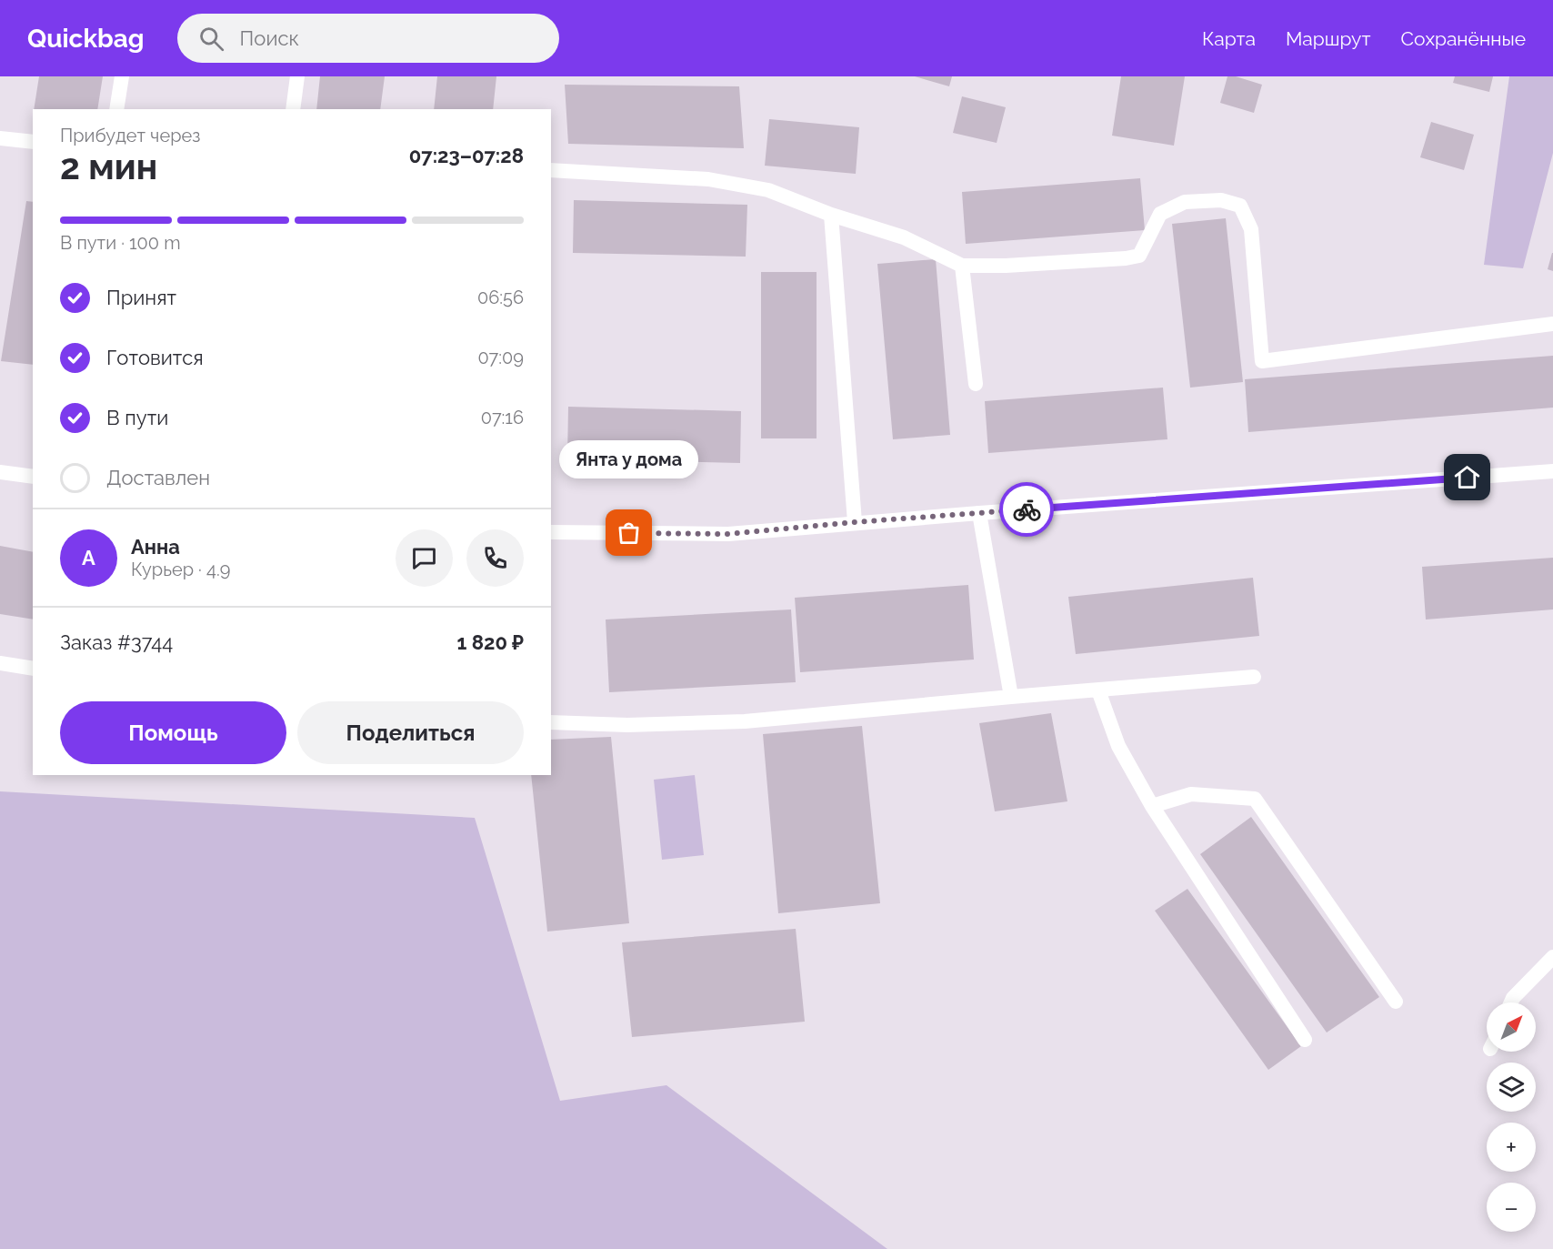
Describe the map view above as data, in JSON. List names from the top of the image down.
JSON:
{
  "places": ["Янта у дома"],
  "north": "top right",
  "page": {
    "header": "Quickbag",
    "search": "Поиск",
    "nav": ["Карта", "Маршрут", "Сохранённые"],
    "heading": ["2 мин", "Прибудет через", "07:23–07:28"],
    "panel": [
      "Анна",
      "Курьер · 4.9",
      "Заказ #3744",
      "1 820 ₽"
    ],
    "bar": "В пути · 100 m",
    "list": [
      ["Принят", "06:56"],
      ["Готовится", "07:09"],
      ["В пути", "07:16"],
      "Доставлен"
    ],
    "bubble": "Янта у дома",
    "round": "А",
    "buttons": ["Помощь", "Поделиться"],
    "map_buttons": ["+", "−"]
  }
}
